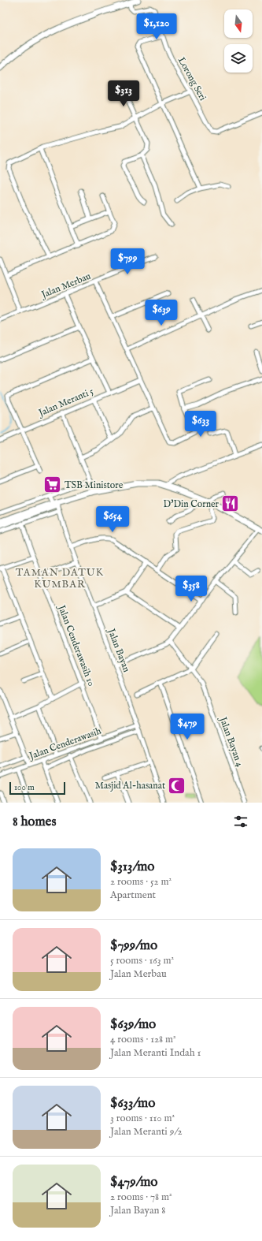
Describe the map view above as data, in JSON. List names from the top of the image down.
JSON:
{
  "streets": {
    "street": [
      "Lorong Seri",
      "Jalan Merbau",
      "Jalan Meranti 5",
      "Jalan Cenderawasih 10",
      "Jalan Bayan",
      "Jalan Bayan 4",
      "Jalan Cenderawasih"
    ]
  },
  "crossings": [
    ["Jalan Cenderawasih 10", "Jalan Cenderawasih"],
    ["Jalan Bayan", "Jalan Cenderawasih"]
  ],
  "districts": ["TAMAN DATUK KUMBAR"],
  "places": {
    "supermarket": ["TSB Ministore"],
    "restaurant": ["D'Din Corner"],
    "mosque": ["Masjid Al-hasanat"]
  },
  "scale_bar": "100 m",
  "north": "bottom",
  "page": {
    "price": [
      "$1,120",
      "$313",
      "$799",
      "$639",
      "$633",
      "$654",
      "$358",
      "$479"
    ],
    "scale": "100 m",
    "heading": "8 homes",
    "list": [
      {
        "name": "$313/mo",
        "note": "2 rooms · 52 m² · Apartment"
      },
      {
        "name": "$799/mo",
        "note": "5 rooms · 163 m² · Jalan Merbau"
      },
      {
        "name": "$639/mo",
        "note": "4 rooms · 128 m² · Jalan Meranti Indah 1"
      },
      {
        "name": "$633/mo",
        "note": "3 rooms · 110 m² · Jalan Meranti 9/2"
      },
      {
        "name": "$479/mo",
        "note": "2 rooms · 78 m² · Jalan Bayan 8"
      }
    ]
  }
}
